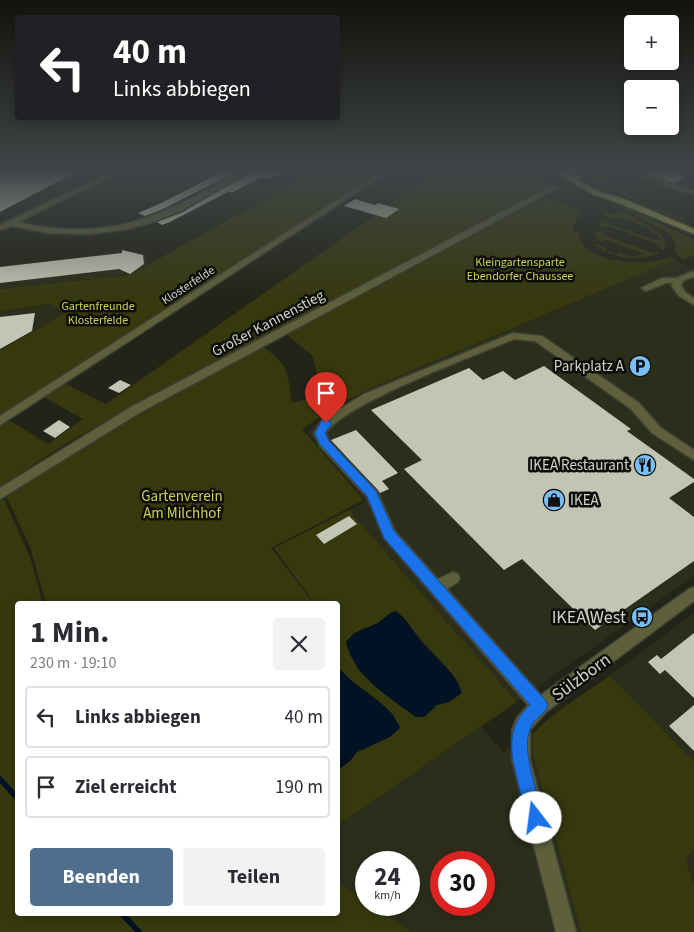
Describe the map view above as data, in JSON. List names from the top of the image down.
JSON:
{
  "streets": {
    "street": ["Klosterfelde", "Großer Kannenstieg", "Sülzborn"]
  },
  "parks": ["Kleingartensparte Ebendorfer Chaussee", "Gartenfreunde Klosterfelde", "Gartenverein Am Milchhof"],
  "places": {
    "parking": ["Parkplatz A"],
    "restaurant": ["IKEA Restaurant"],
    "shop": ["IKEA"],
    "bus stop": ["IKEA West"]
  },
  "page": {
    "map_buttons": ["+", "−"],
    "turn": ["40 m", "Links abbiegen"],
    "heading": ["1 Min.", "230 m · 19:10"],
    "list": [
      {
        "name": "Links abbiegen",
        "value": "40 m"
      },
      {
        "name": "Ziel erreicht",
        "value": "190 m"
      }
    ],
    "buttons": ["Beenden", "Teilen"],
    "speed": "24 km/h",
    "limit": "30"
  }
}
